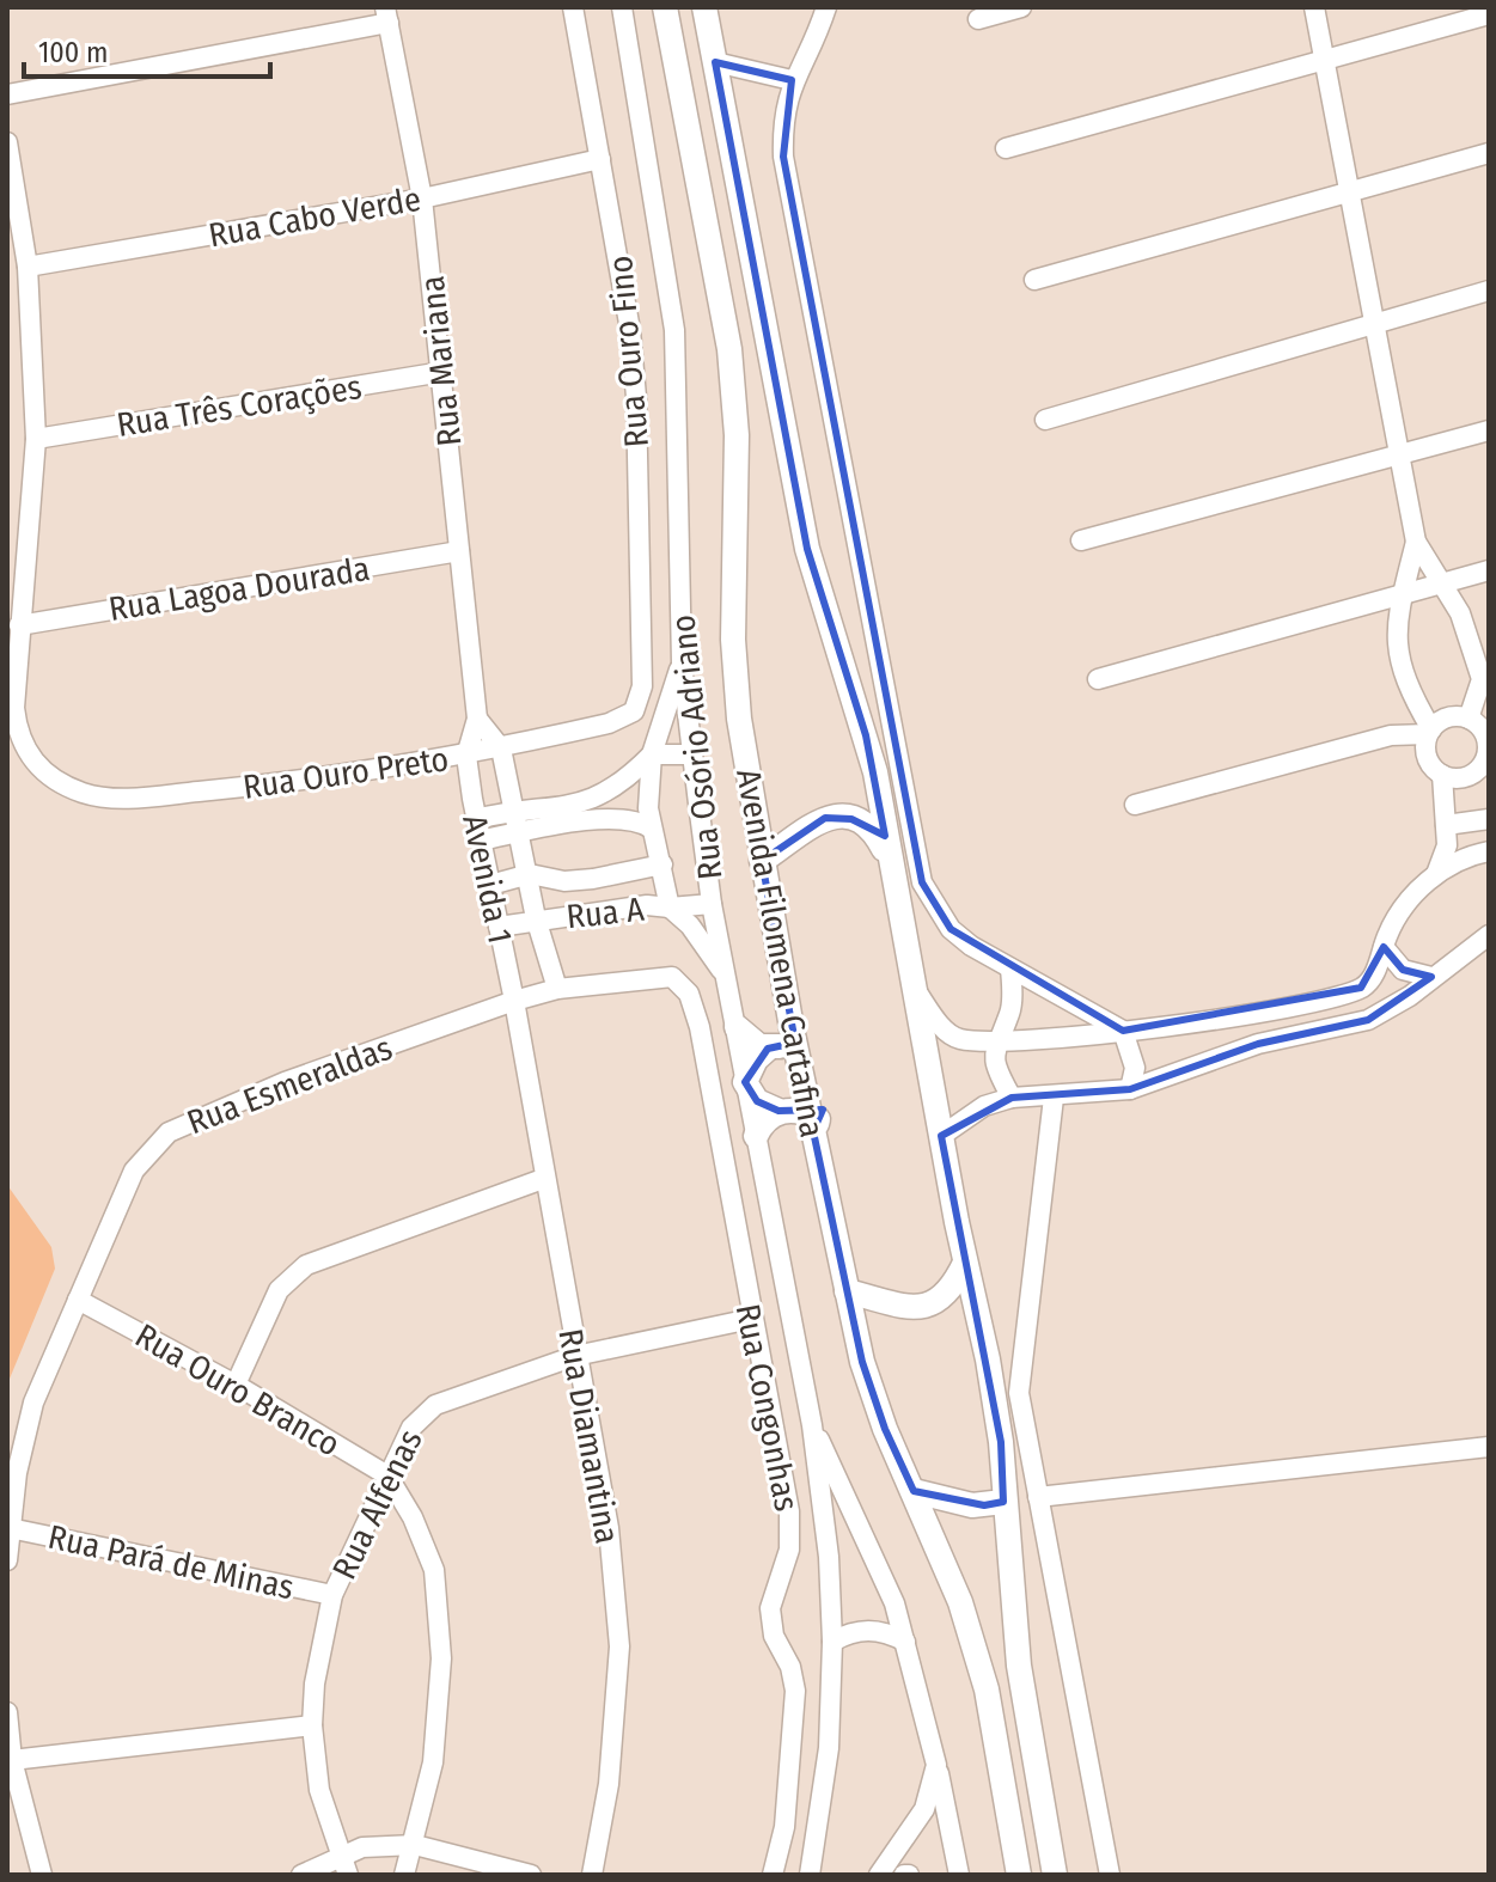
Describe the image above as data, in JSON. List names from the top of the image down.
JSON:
{
  "streets": {
    "main road": ["Avenida Filomena Cartafina"],
    "street": [
      "Rua Cabo Verde",
      "Rua Ouro Fino",
      "Rua Mariana",
      "Rua Três Corações",
      "Rua Lagoa Dourada",
      "Rua Osório Adriano",
      "Rua Ouro Preto",
      "Avenida 1",
      "Rua A",
      "Rua Esmeraldas",
      "Rua Ouro Branco",
      "Rua Congonhas",
      "Rua Diamantina",
      "Rua Alfenas",
      "Rua Pará de Minas"
    ]
  },
  "crossings": [
    ["Rua Cabo Verde", "Rua Ouro Fino"],
    ["Rua Cabo Verde", "Rua Mariana"],
    ["Rua Ouro Fino", "Rua Ouro Preto"],
    ["Rua Mariana", "Rua Três Corações"],
    ["Rua Mariana", "Rua Lagoa Dourada"],
    ["Rua Mariana", "Rua Ouro Preto"],
    ["Rua Mariana", "Avenida 1"],
    ["Rua Lagoa Dourada", "Rua Ouro Preto"],
    ["Rua Osório Adriano", "Rua A"],
    ["Rua Ouro Preto", "Avenida 1"],
    ["Avenida 1", "Rua A"],
    ["Avenida 1", "Rua Esmeraldas"],
    ["Avenida 1", "Rua Diamantina"],
    ["Rua Esmeraldas", "Rua Ouro Branco"],
    ["Rua Esmeraldas", "Rua Congonhas"],
    ["Rua Esmeraldas", "Rua Diamantina"],
    ["Rua Esmeraldas", "Rua Pará de Minas"],
    ["Rua Ouro Branco", "Rua Alfenas"],
    ["Rua Congonhas", "Rua Alfenas"],
    ["Rua Diamantina", "Rua Alfenas"],
    ["Rua Alfenas", "Rua Pará de Minas"]
  ],
  "scale_bar": "100 m"
}
